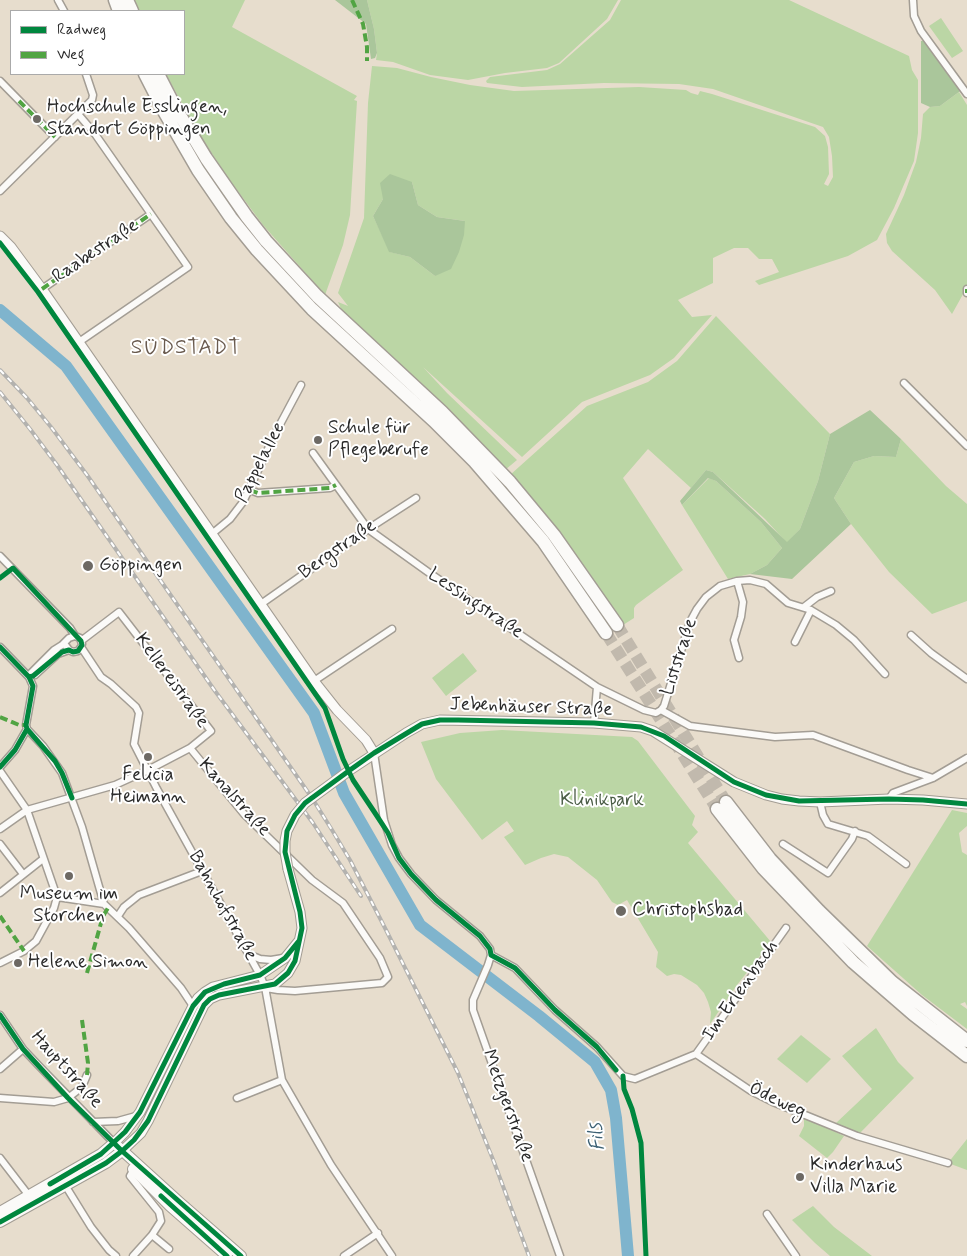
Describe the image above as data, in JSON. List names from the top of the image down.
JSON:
{
  "streets": {
    "main road": ["Jebenhäuser Straße"],
    "street": [
      "Raabestraße",
      "Pappelallee",
      "Bergstraße",
      "Lessingstraße",
      "Liststraße",
      "Kellereistraße",
      "Kanalstraße",
      "Bahnhofstraße",
      "Im Erlenbach",
      "Hauptstraße",
      "Ödeweg",
      "Metzgerstraße"
    ]
  },
  "crossings": [
    ["Bergstraße", "Lessingstraße"],
    ["Lessingstraße", "Liststraße"],
    ["Kellereistraße", "Kanalstraße"],
    ["Kellereistraße", "Bahnhofstraße"],
    ["Jebenhäuser Straße", "Kanalstraße"],
    ["Jebenhäuser Straße", "Bahnhofstraße"],
    ["Kanalstraße", "Bahnhofstraße"],
    ["Im Erlenbach", "Ödeweg"]
  ],
  "districts": ["SÜDSTADT"],
  "water": ["Fils"],
  "parks": ["Klinikpark"],
  "places": [
    "Hochschule Esslingen, Standort Göppingen",
    "Schule für Pflegeberufe",
    "Göppingen",
    "Felicia Heimann",
    "Museum im Storchen",
    "Christophsbad",
    "Helene Simon",
    "Kinderhaus Villa Marie"
  ],
  "legend": ["Radweg", "Weg"]
}
